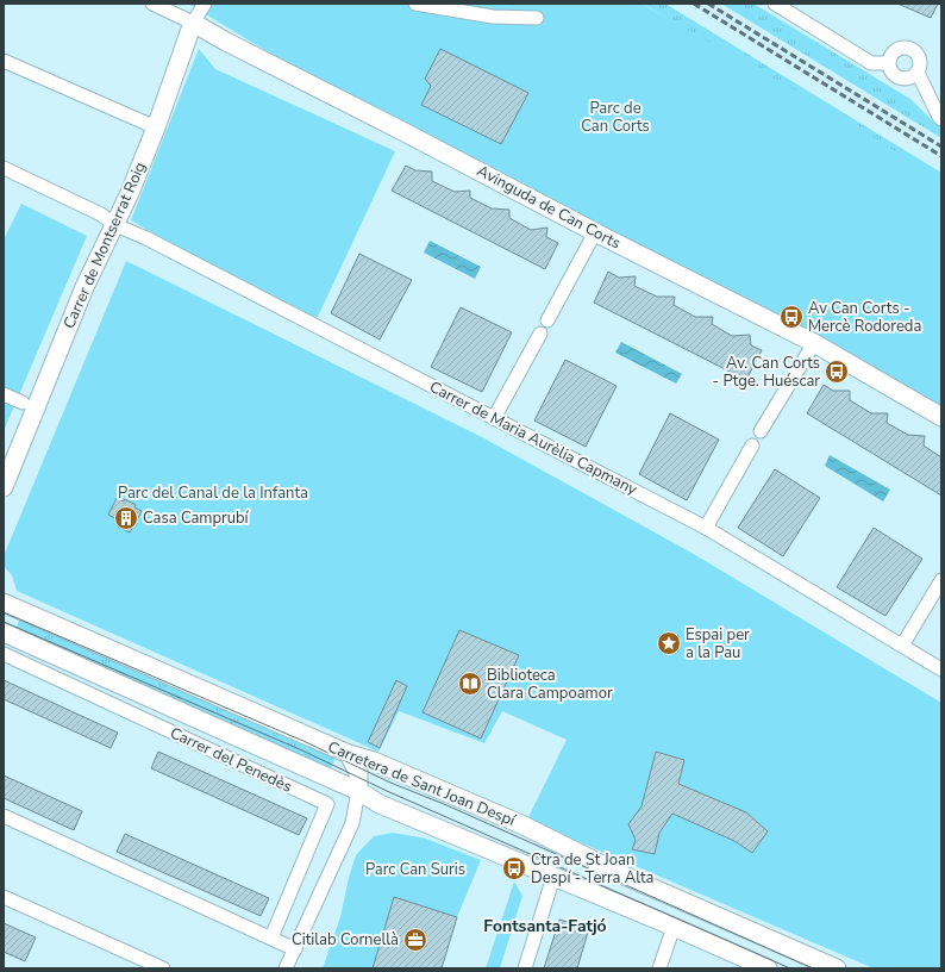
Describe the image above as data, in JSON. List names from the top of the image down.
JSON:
{
  "streets": {
    "street": [
      "Avinguda de Can Corts",
      "Carrer de Montserrat Roig",
      "Carrer de Maria Aurèlia Capmany",
      "Carrer del Penedès",
      "Carretera de Sant Joan Despí"
    ]
  },
  "crossings": [
    ["Avinguda de Can Corts", "Carrer de Montserrat Roig"],
    ["Carrer de Montserrat Roig", "Carrer de Maria Aurèlia Capmany"]
  ],
  "districts": ["Fontsanta-Fatjó"],
  "parks": ["Parc de Can Corts", "Parc del Canal de la Infanta", "Parc Can Suris"],
  "places": {
    "bus stop": ["Av Can Corts - Mercè Rodoreda", "Av. Can Corts - Ptge. Huéscar", "Ctra de St Joan Despí - Terra Alta"],
    "building": ["Casa Camprubí"],
    "place": ["Espai per a la Pau"],
    "library": ["Biblioteca Clara Campoamor"],
    "office": ["Citilab Cornellà"]
  }
}
